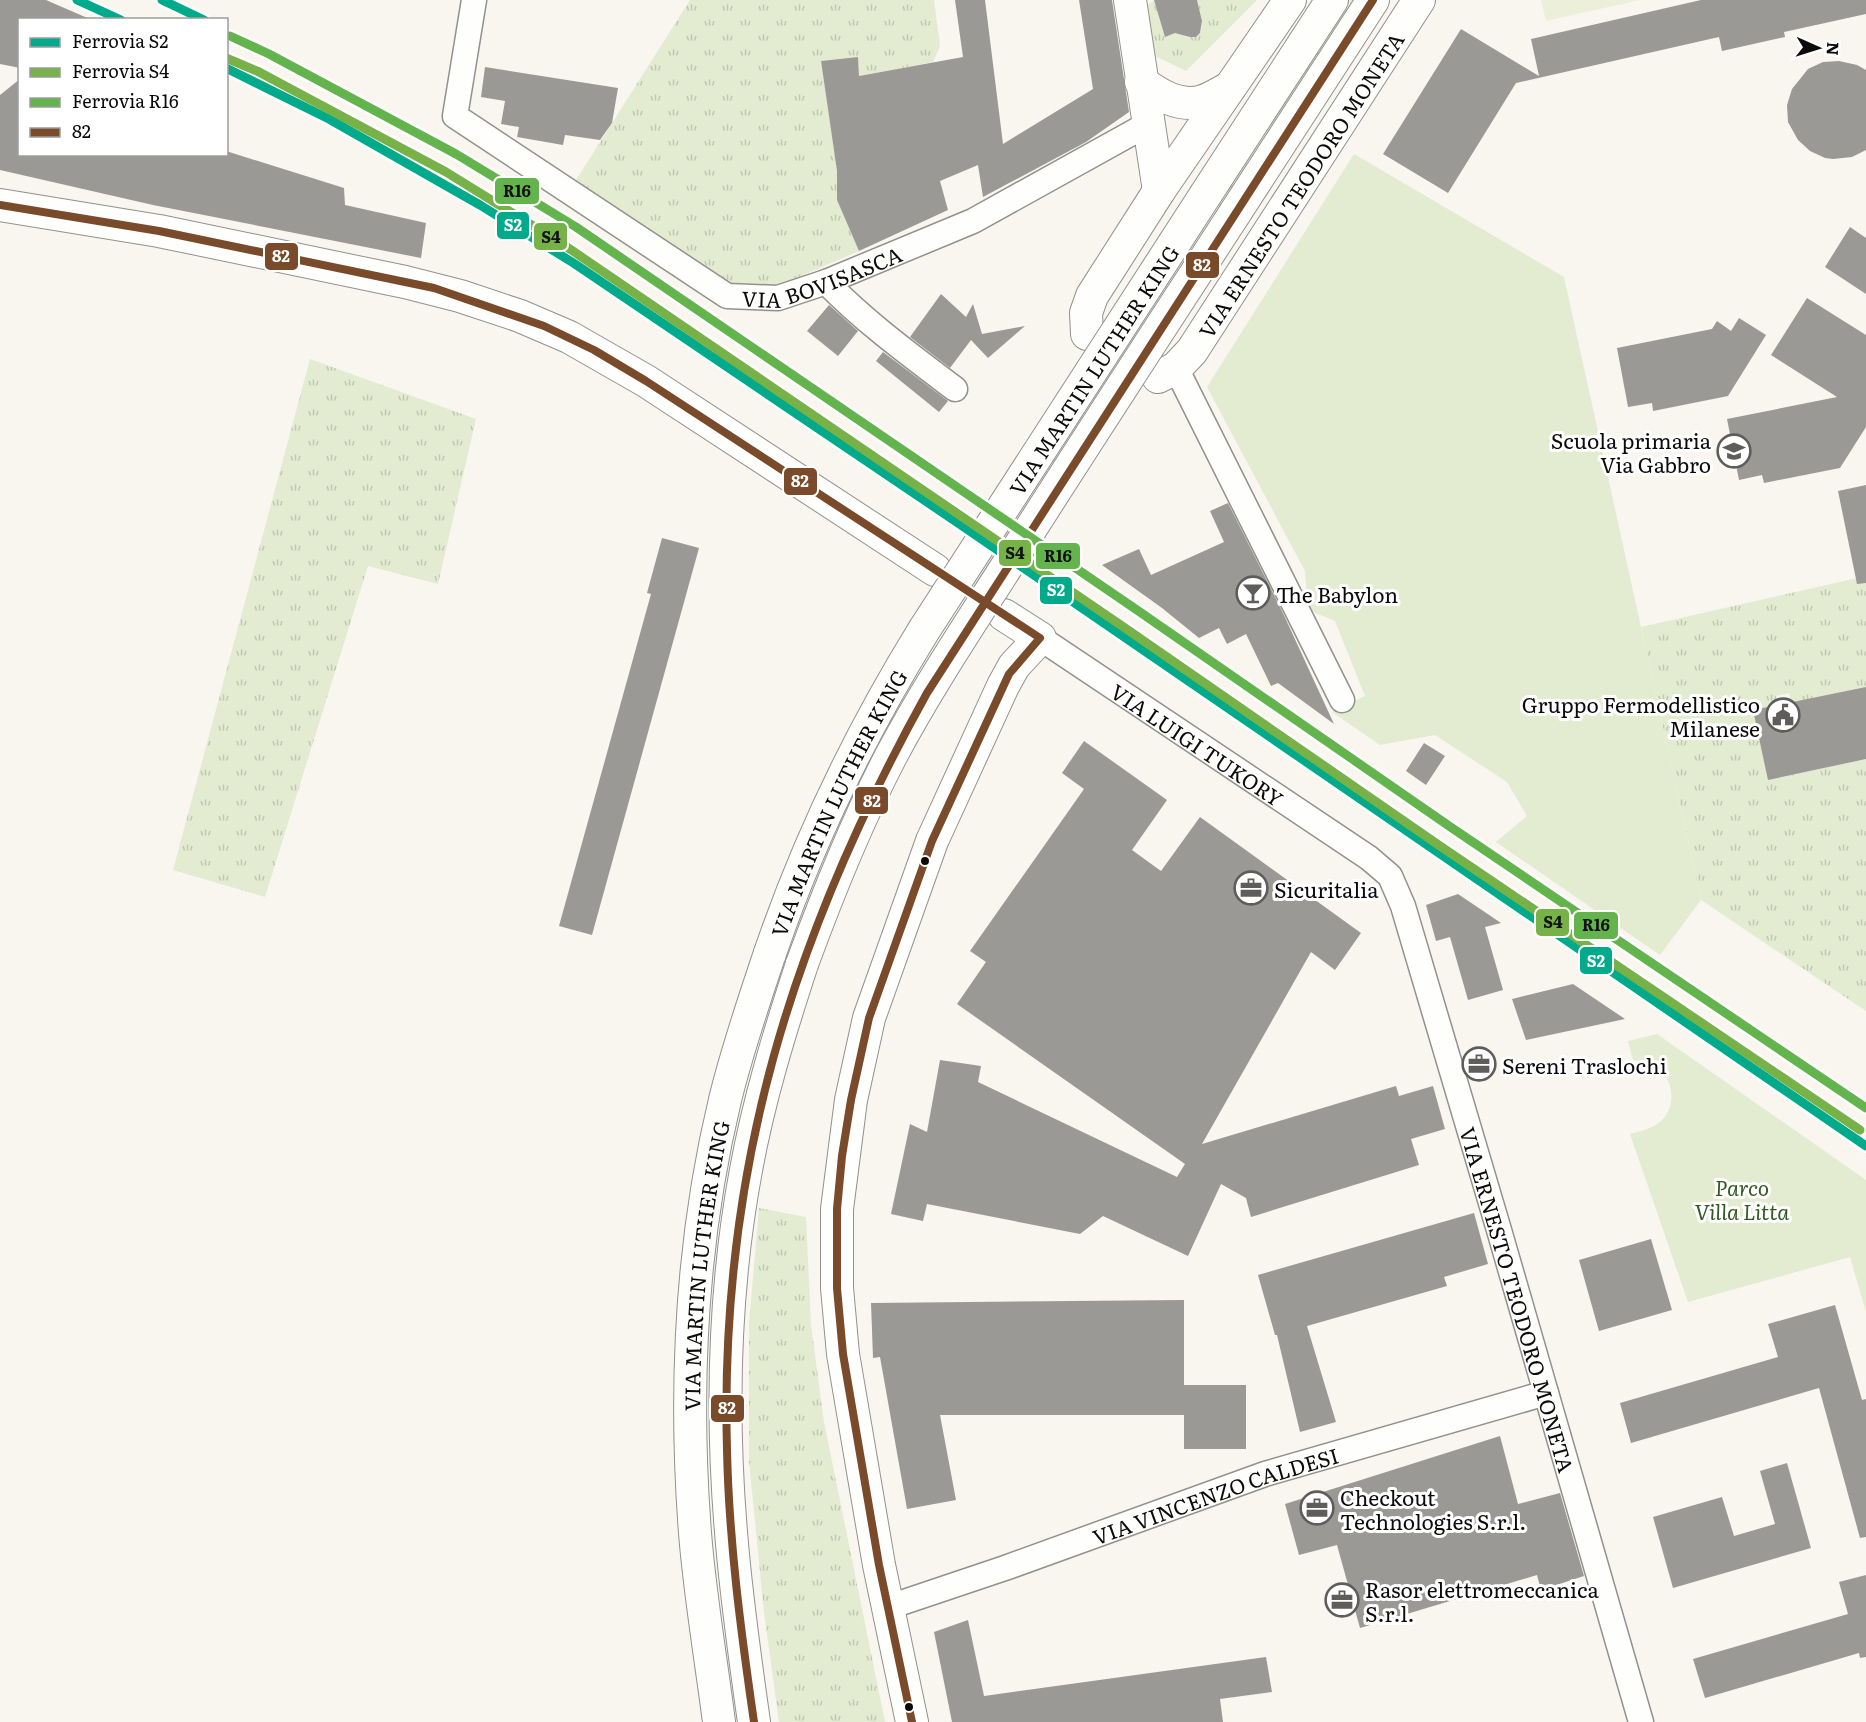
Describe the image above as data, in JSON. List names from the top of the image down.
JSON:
{
  "streets": {
    "street": [
      "VIA ERNESTO TEODORO MONETA",
      "VIA BOVISASCA",
      "VIA MARTIN LUTHER KING",
      "VIA LUIGI TUKORY",
      "VIA VINCENZO CALDESI"
    ]
  },
  "crossings": [
    ["VIA ERNESTO TEODORO MONETA", "VIA LUIGI TUKORY"],
    ["VIA ERNESTO TEODORO MONETA", "VIA VINCENZO CALDESI"]
  ],
  "parks": ["Parco Villa Litta"],
  "places": {
    "school or university": ["Scuola primaria Via Gabbro"],
    "bar": ["The Babylon"],
    "public building": ["Gruppo Fermodellistico Milanese"],
    "office": [
      "Sicuritalia",
      "Sereni Traslochi",
      "Checkout Technologies S.r.l.",
      "Rasor elettromeccanica S.r.l."
    ]
  },
  "lines": [
    "rail line S2",
    "transit line 82",
    "rail line R16",
    "rail line S4"
  ],
  "legend": [
    "Ferrovia S2",
    "Ferrovia S4",
    "Ferrovia R16",
    "82"
  ],
  "north": "right"
}
